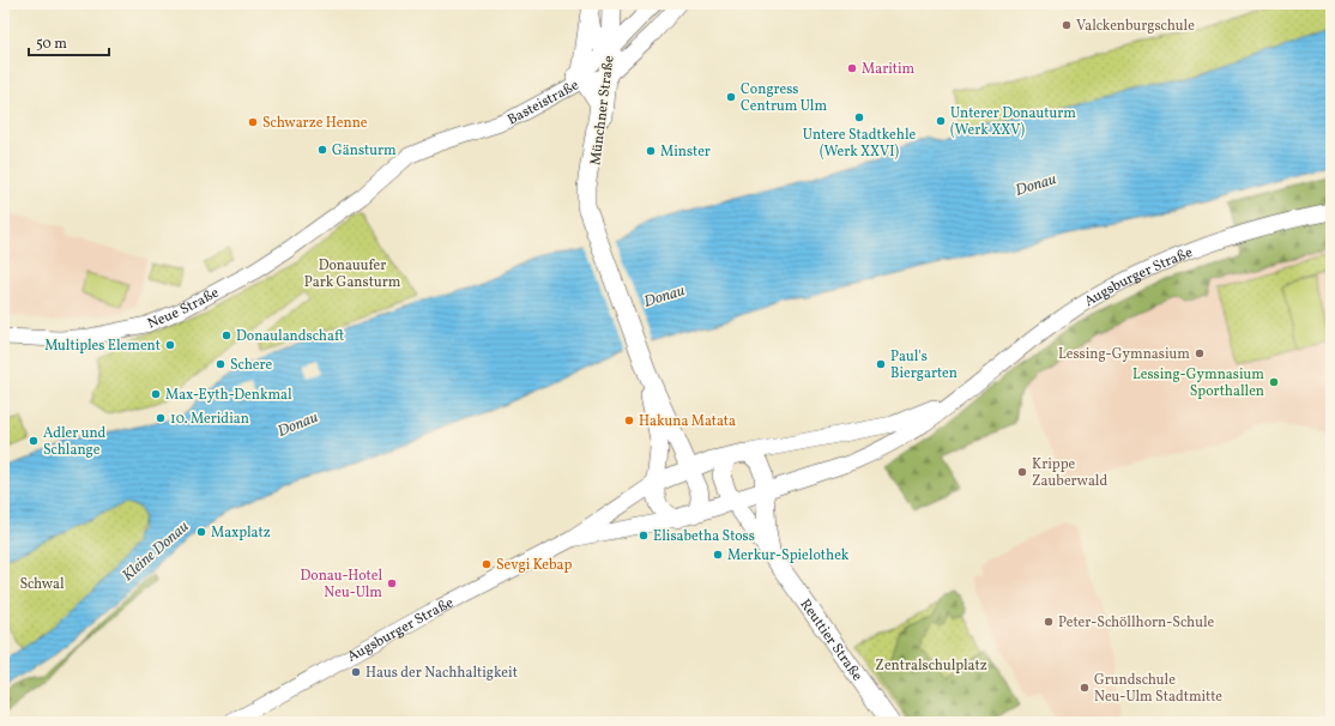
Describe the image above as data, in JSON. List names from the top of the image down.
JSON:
{
  "streets": {
    "main road": ["Münchner Straße", "Reuttier Straße"],
    "street": ["Basteistraße", "Augsburger Straße", "Neue Straße"]
  },
  "crossings": [
    ["Basteistraße", "Münchner Straße"],
    ["Basteistraße", "Neue Straße"],
    ["Augsburger Straße", "Reuttier Straße"]
  ],
  "water": ["Donau", "Kleine Donau"],
  "parks": ["Donauufer Park Gansturm", "Schwal", "Zentralschulplatz"],
  "places": [
    "Valckenburgschule",
    "Maritim",
    "Congress Centrum Ulm",
    "Untere Stadtkehle (Werk XXVI)",
    "Unterer Donauturm (Werk XXV)",
    "Schwarze Henne",
    "Gänsturm",
    "Minster",
    "Donaulandschaft",
    "Multiples Element",
    "Lessing-Gymnasium",
    "Schere",
    "Paul's Biergarten",
    "Lessing-Gymnasium Sporthallen",
    "Max-Eyth-Denkmal",
    "10. Meridian",
    "Hakuna Matata",
    "Adler und Schlange",
    "Krippe Zauberwald",
    "Maxplatz",
    "Elisabetha Stoss",
    "Merkur-Spielothek",
    "Sevgi Kebap",
    "Donau-Hotel Neu-Ulm",
    "Peter-Schöllhorn-Schule",
    "Haus der Nachhaltigkeit",
    "Grundschule Neu-Ulm Stadtmitte"
  ],
  "scale_bar": "50 m"
}
